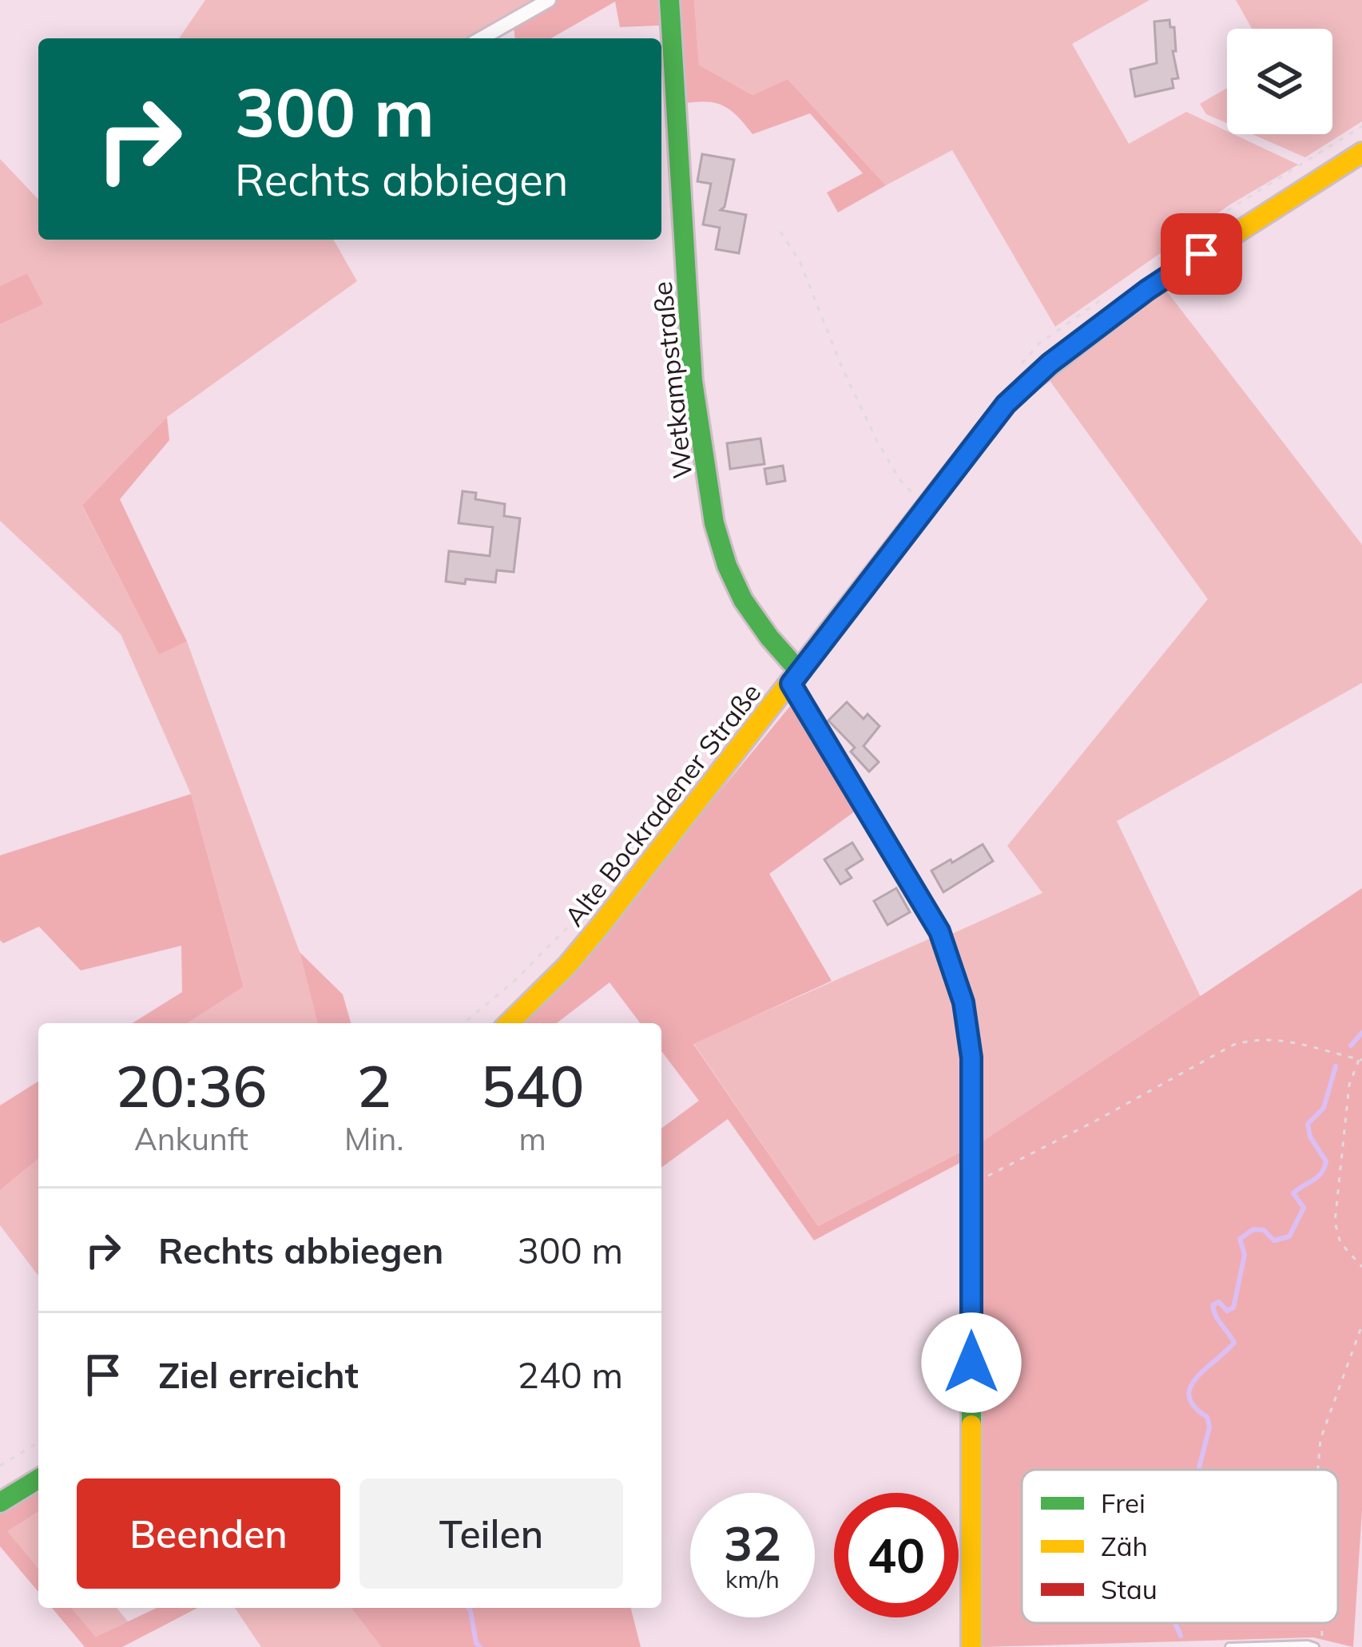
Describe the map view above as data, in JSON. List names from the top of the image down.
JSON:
{
  "streets": {
    "street": ["Wetkampstraße", "Alte Bockradener Straße"]
  },
  "crossings": [
    ["Wetkampstraße", "Alte Bockradener Straße"]
  ],
  "legend": ["Frei", "Zäh", "Stau"],
  "page": {
    "turn": ["300 m", "Rechts abbiegen"],
    "eta": [
      "20:36",
      "Ankunft",
      "2",
      "Min.",
      "540",
      "m"
    ],
    "list": [
      {
        "name": "Rechts abbiegen",
        "value": "300 m"
      },
      {
        "name": "Ziel erreicht",
        "value": "240 m"
      }
    ],
    "buttons": ["Beenden", "Teilen"],
    "speed": "32 km/h",
    "limit": "40"
  }
}
